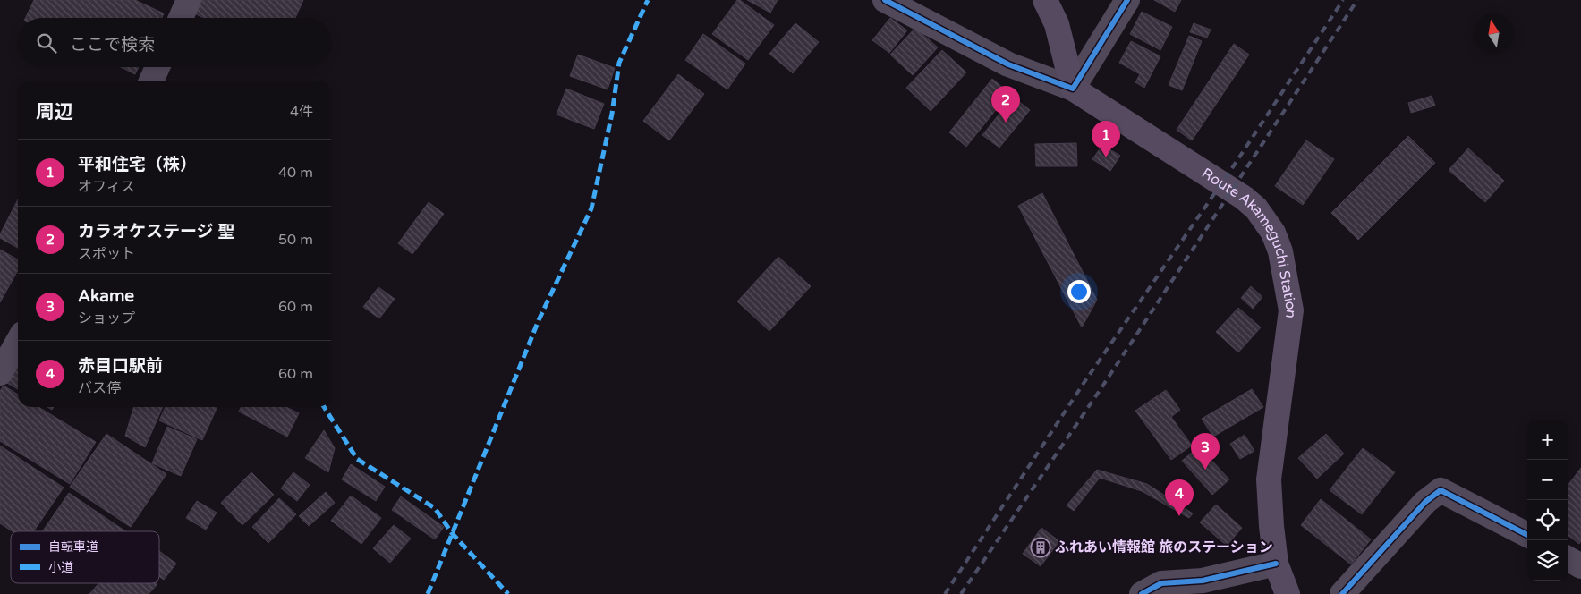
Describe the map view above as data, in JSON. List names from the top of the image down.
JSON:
{
  "streets": {
    "main road": ["Route Akameguchi Station"]
  },
  "places": {
    "building": ["ふれあい情報館 旅のステーション"]
  },
  "legend": ["自転車道", "小道"],
  "north": "top",
  "page": {
    "search": "ここで検索",
    "heading": ["周辺", "4件"],
    "pins": [
      "2",
      "1",
      "3",
      "4"
    ],
    "list": [
      {
        "mark": "1",
        "name": "平和住宅（株）",
        "note": "オフィス",
        "value": "40 m"
      },
      {
        "mark": "2",
        "name": "カラオケステージ 聖",
        "note": "スポット",
        "value": "50 m"
      },
      {
        "mark": "3",
        "name": "Akame",
        "note": "ショップ",
        "value": "60 m"
      },
      {
        "mark": "4",
        "name": "赤目口駅前",
        "note": "バス停",
        "value": "60 m"
      }
    ],
    "map_buttons": ["+", "−"]
  }
}
